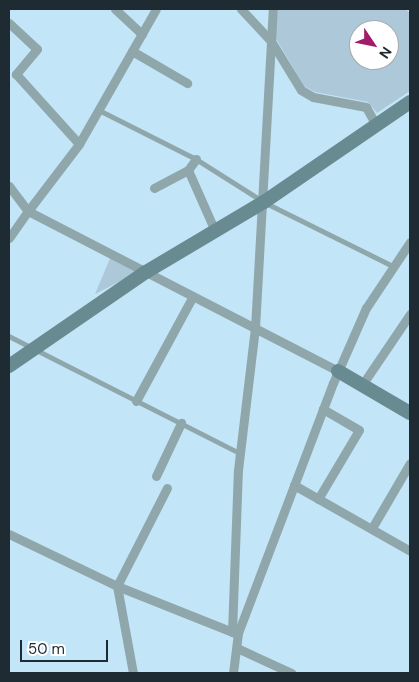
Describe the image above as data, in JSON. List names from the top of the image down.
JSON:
{
  "scale_bar": "50 m",
  "north": "bottom right"
}
